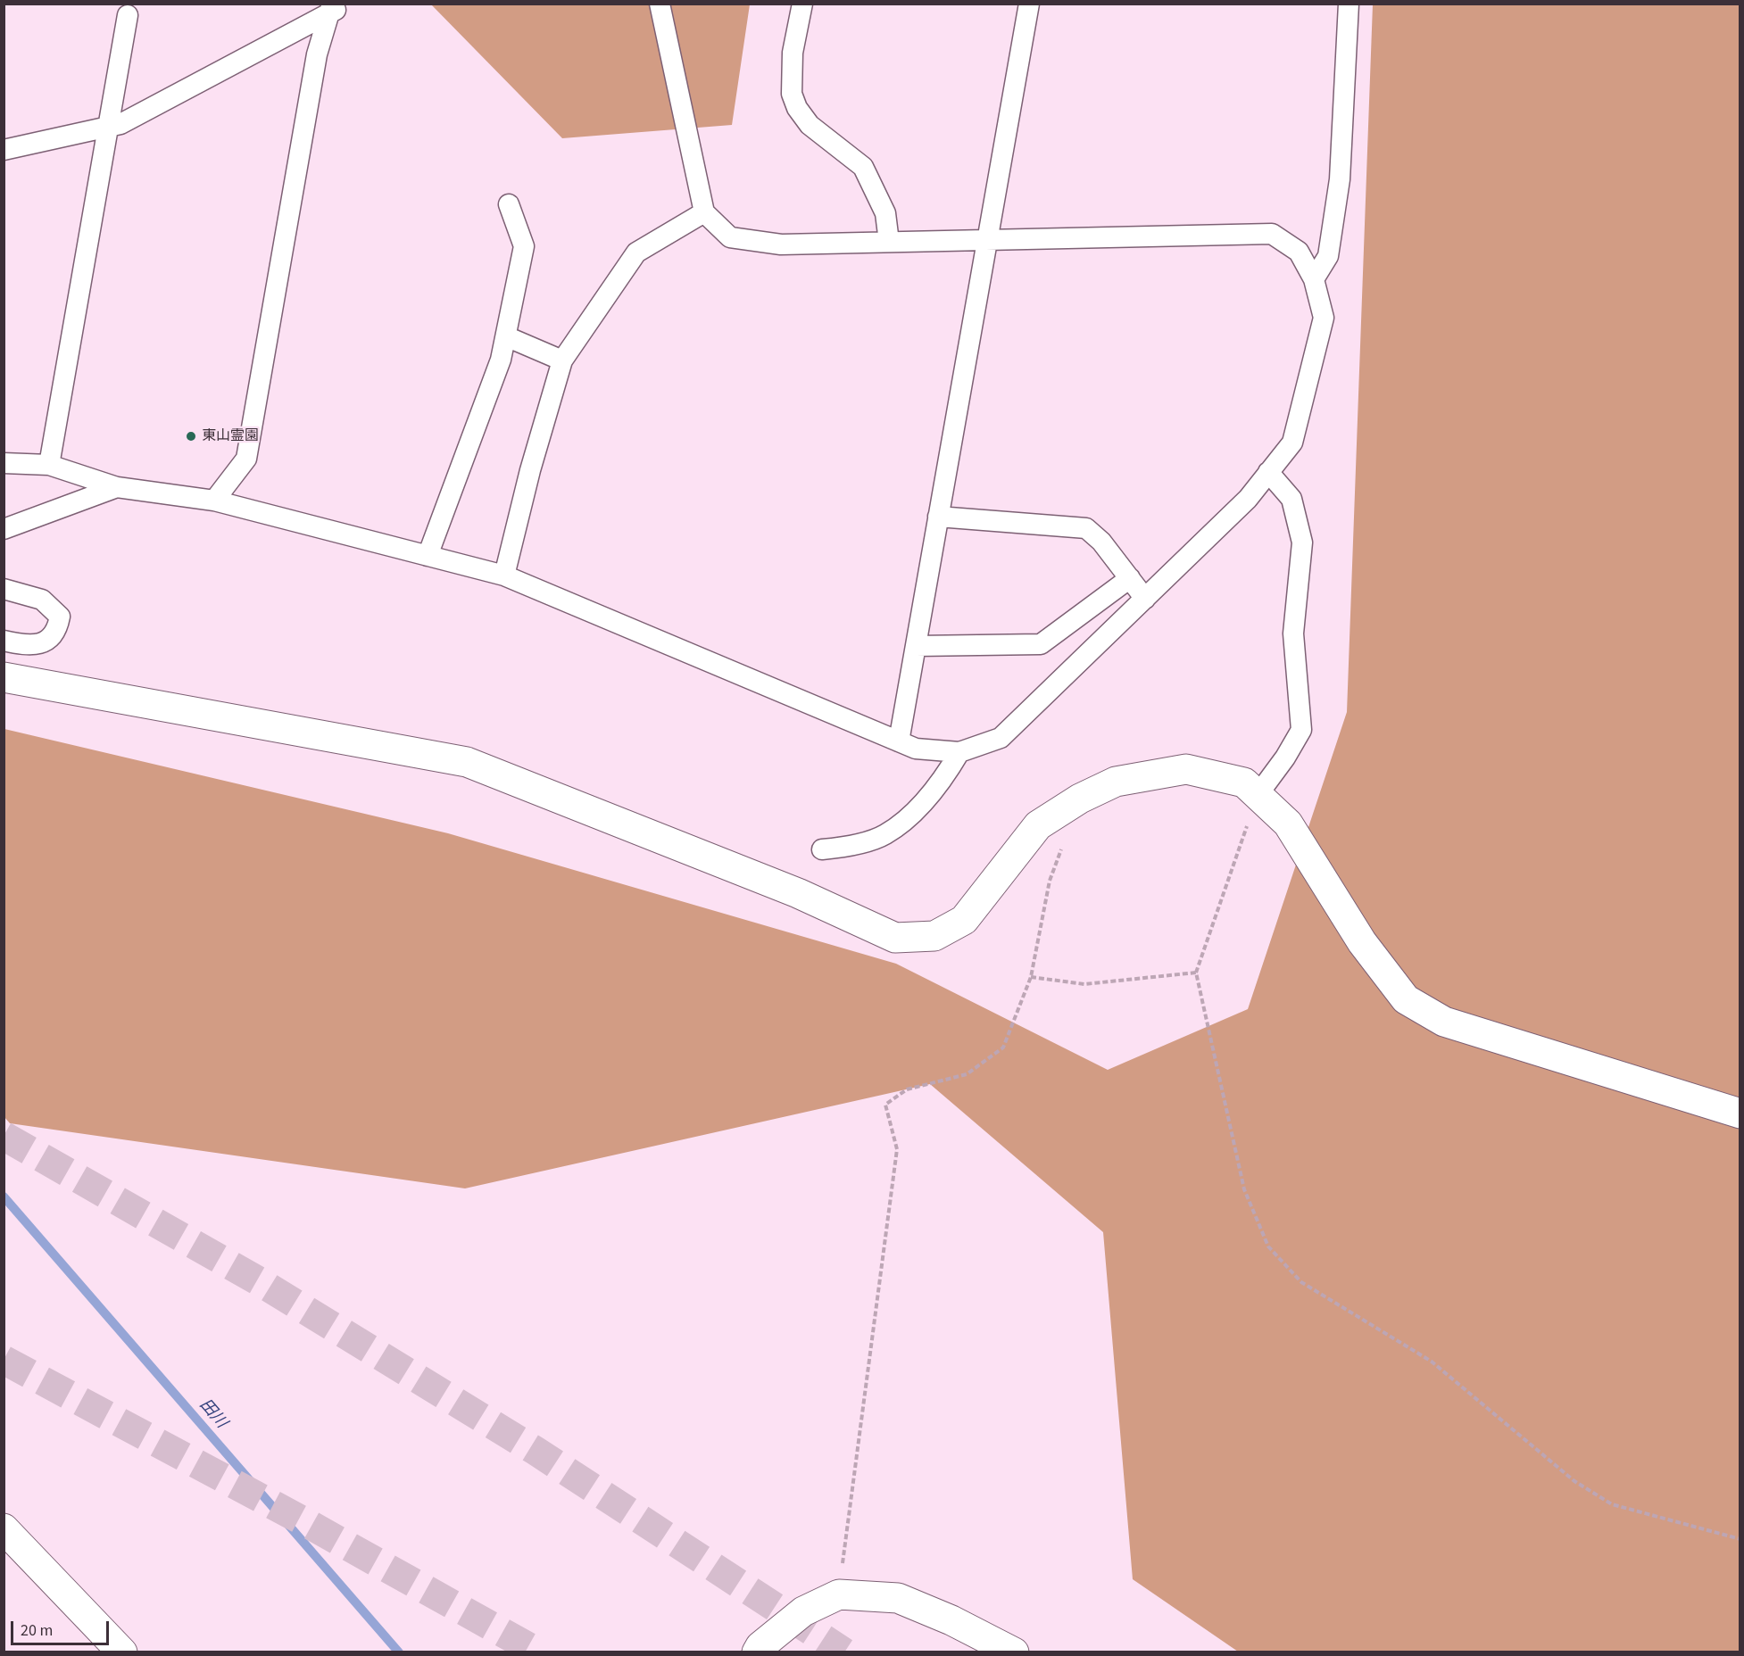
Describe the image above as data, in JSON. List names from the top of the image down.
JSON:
{
  "water": ["田川"],
  "places": ["東山霊園"],
  "scale_bar": "20 m"
}
